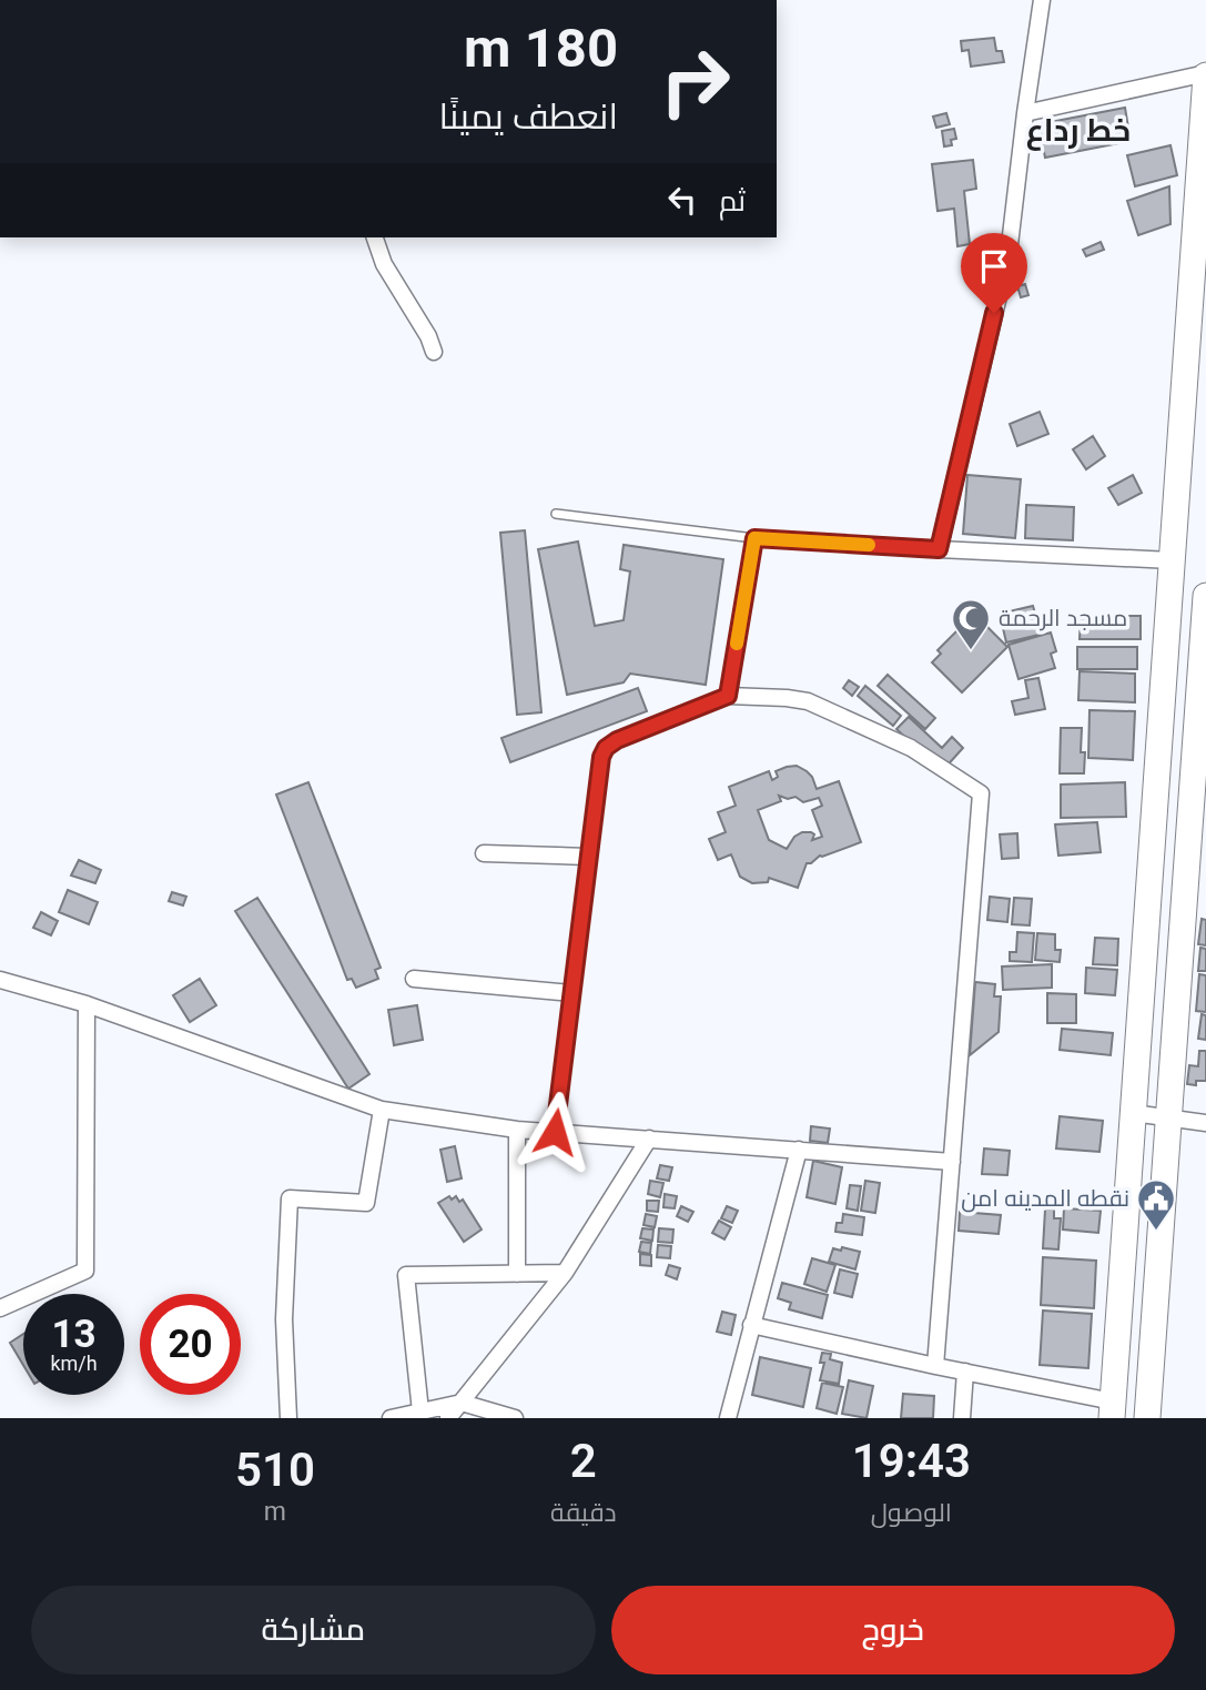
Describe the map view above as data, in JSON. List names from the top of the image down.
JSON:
{
  "districts": ["خط رداع"],
  "places": {
    "mosque": ["مسجد الرحمة"],
    "public building": ["نقطه المدينه امن"]
  },
  "page": {
    "turn": ["180 m", "انعطف يمينًا"],
    "then": "ثم",
    "speed": "13 km/h",
    "limit": "20",
    "eta": [
      "19:43",
      "الوصول",
      "2",
      "دقيقة",
      "510",
      "m"
    ],
    "buttons": ["خروج", "مشاركة"]
  }
}
